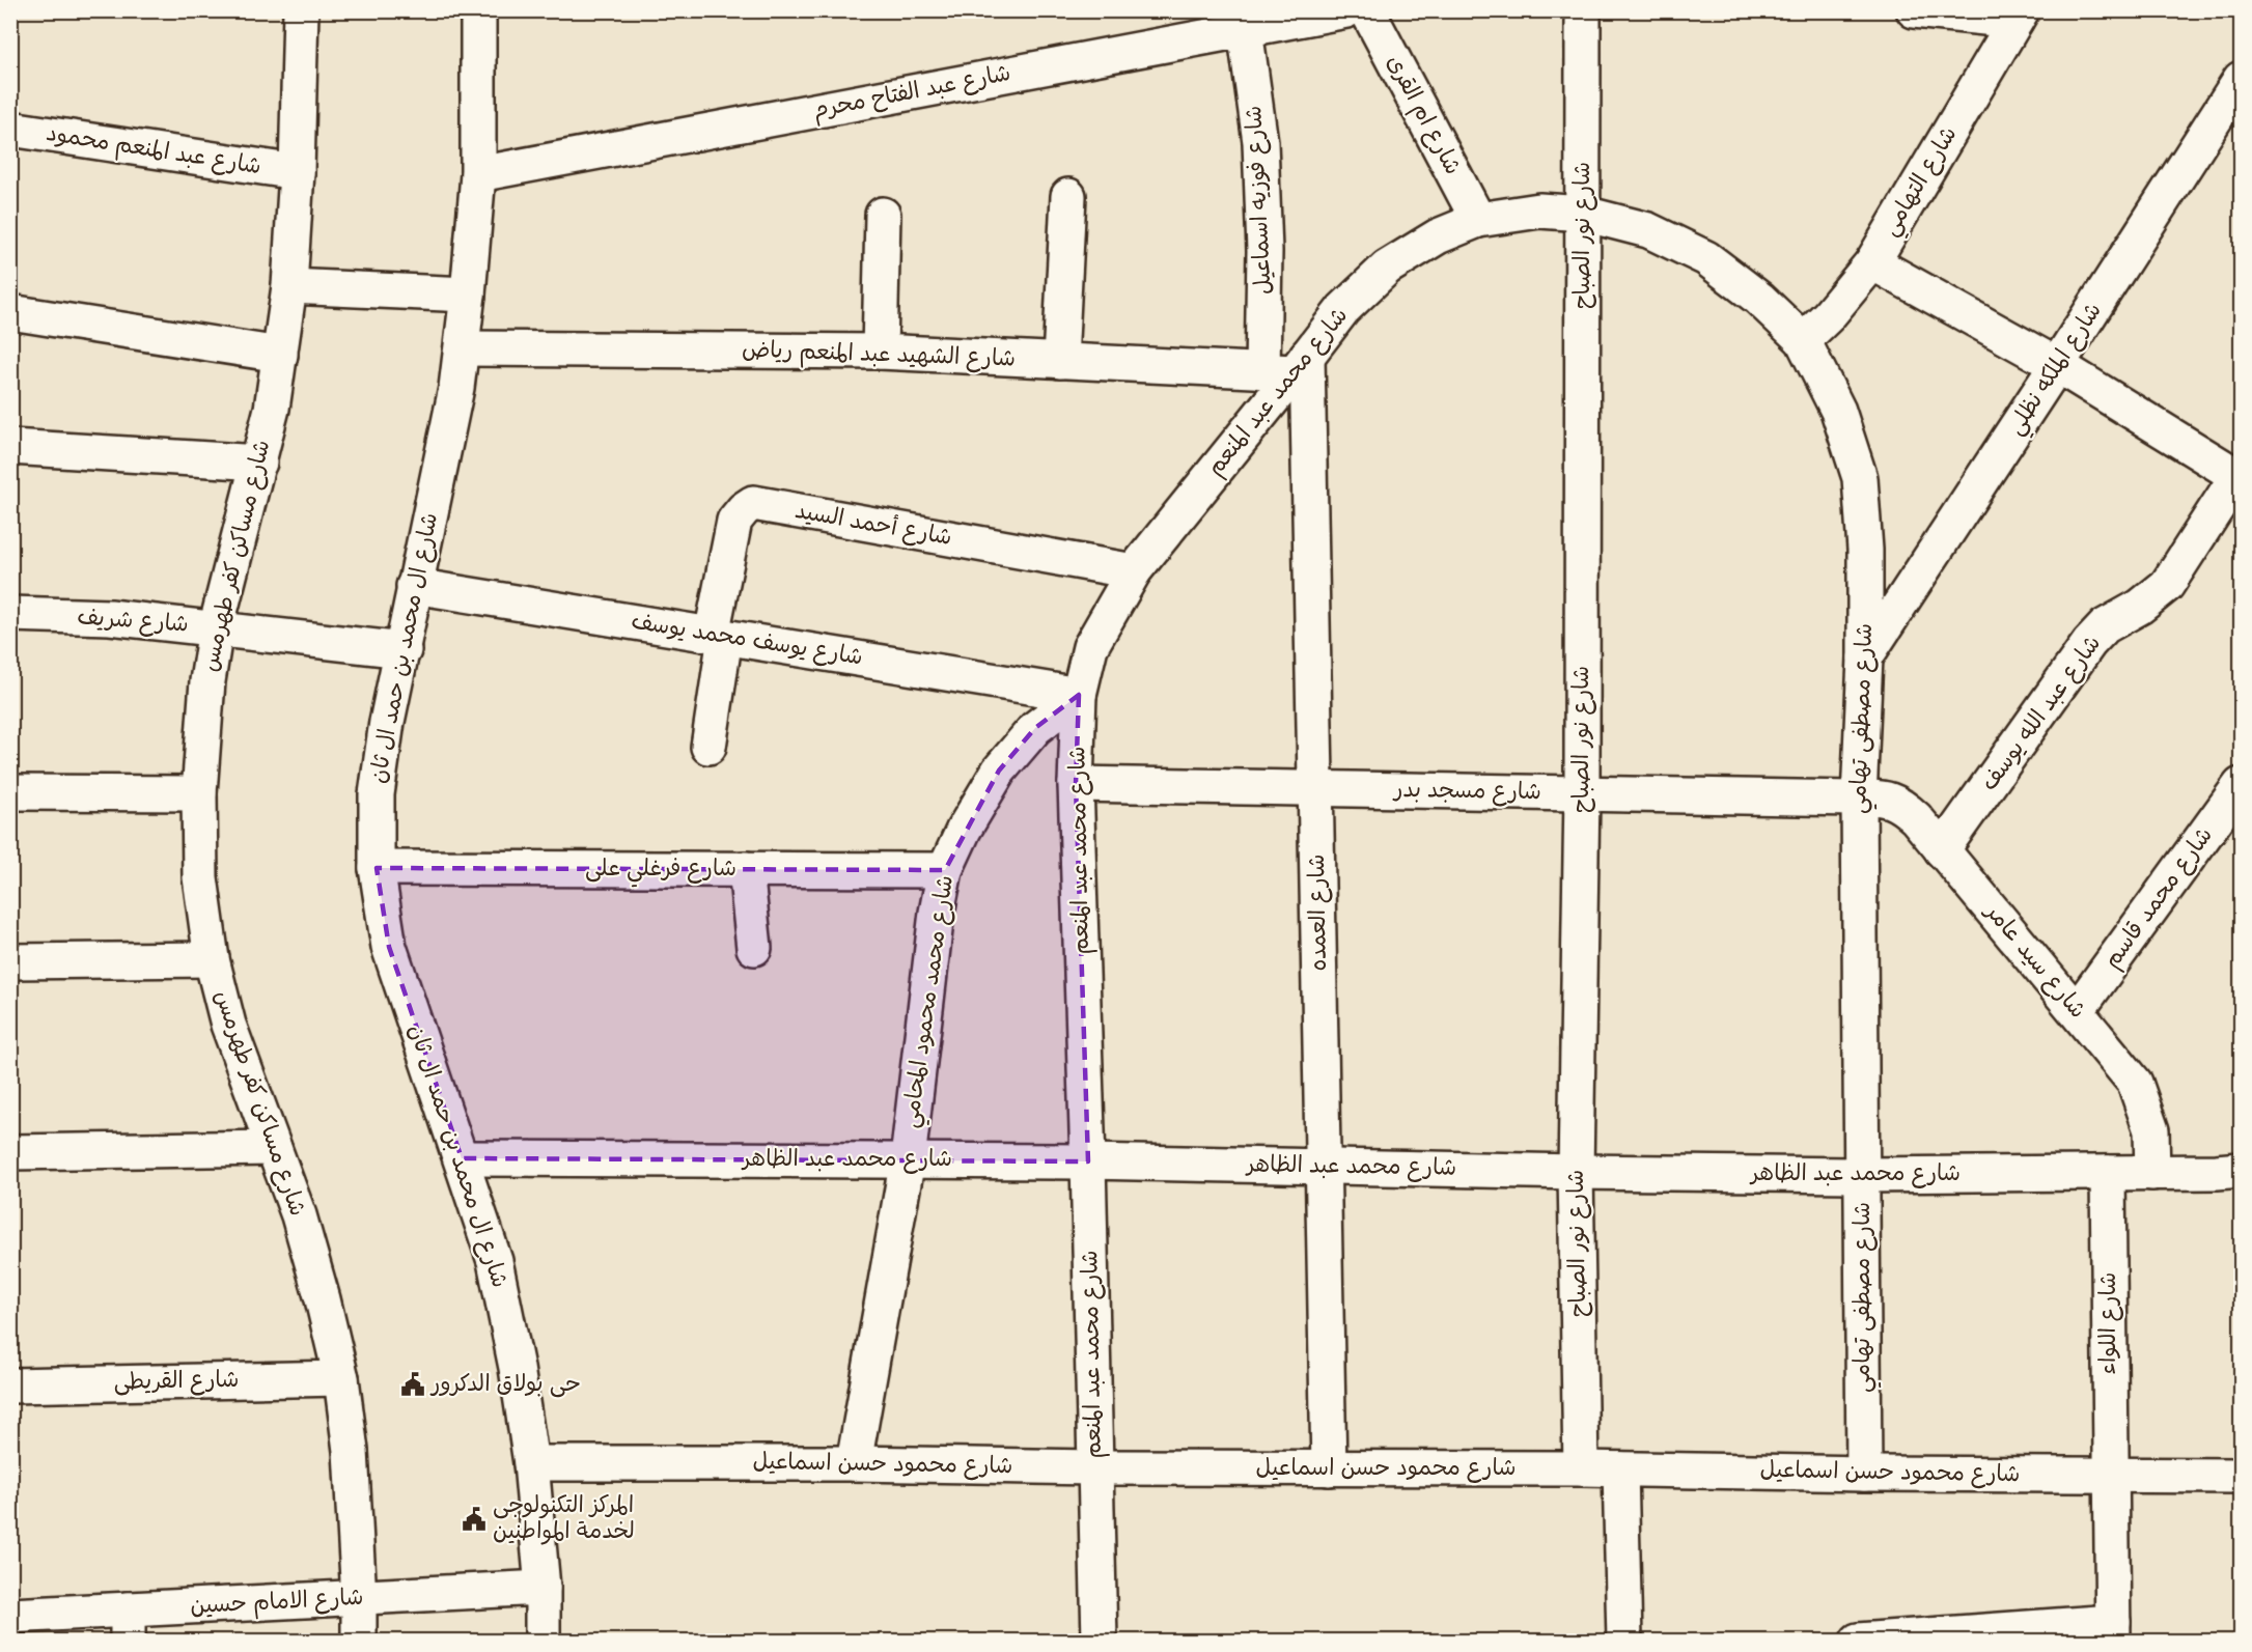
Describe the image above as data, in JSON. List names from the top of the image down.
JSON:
{
  "streets": {
    "street": [
      "شارع عبد الفتاح محرم",
      "شارع ام القرى",
      "شارع عبد المنعم محمود",
      "شارع التهامي",
      "شارع فوزيه اسماعيل",
      "شارع نور الصباح",
      "شارع الشهيد عبد المنعم رياض",
      "شارع الملكه نظلي",
      "شارع محمد عبد المنعم",
      "شارع أحمد السيد",
      "شارع مساكن كفر طهرمس",
      "شارع شريف",
      "شارع يوسف محمد يوسف",
      "شارع ال محمد بن حمد ال ثان",
      "شارع عبد الله يوسف",
      "شارع مصطفى تهامي",
      "شارع مسجد بدر",
      "شارع فرغلي على",
      "شارع محمد قاسم",
      "شارع العمده",
      "شارع سيد عامر",
      "شارع محمد محمود المحامي",
      "شارع محمد عبد الظاهر",
      "شارع اللواء",
      "شارع القريطى",
      "شارع محمود حسن اسماعيل",
      "شارع الامام حسين"
    ]
  },
  "crossings": [
    ["شارع عبد الفتاح محرم", "شارع فوزيه اسماعيل"],
    ["شارع عبد الفتاح محرم", "شارع ال محمد بن حمد ال ثان"],
    ["شارع ام القرى", "شارع محمد عبد المنعم"],
    ["شارع ام القرى", "شارع مصطفى تهامي"],
    ["شارع عبد المنعم محمود", "شارع مساكن كفر طهرمس"],
    ["شارع التهامي", "شارع مصطفى تهامي"],
    ["شارع فوزيه اسماعيل", "شارع الشهيد عبد المنعم رياض"],
    ["شارع فوزيه اسماعيل", "شارع محمد عبد المنعم"],
    ["شارع فوزيه اسماعيل", "شارع العمده"],
    ["شارع نور الصباح", "شارع مصطفى تهامي"],
    ["شارع نور الصباح", "شارع مسجد بدر"],
    ["شارع نور الصباح", "شارع محمد عبد الظاهر"],
    ["شارع نور الصباح", "شارع محمود حسن اسماعيل"],
    ["شارع الشهيد عبد المنعم رياض", "شارع محمد عبد المنعم"],
    ["شارع الشهيد عبد المنعم رياض", "شارع ال محمد بن حمد ال ثان"],
    ["شارع الشهيد عبد المنعم رياض", "شارع العمده"],
    ["شارع الملكه نظلي", "شارع مصطفى تهامي"],
    ["شارع محمد عبد المنعم", "شارع أحمد السيد"],
    ["شارع محمد عبد المنعم", "شارع يوسف محمد يوسف"],
    ["شارع محمد عبد المنعم", "شارع مصطفى تهامي"],
    ["شارع محمد عبد المنعم", "شارع مسجد بدر"],
    ["شارع محمد عبد المنعم", "شارع العمده"],
    ["شارع محمد عبد المنعم", "شارع محمد محمود المحامي"],
    ["شارع محمد عبد المنعم", "شارع محمد عبد الظاهر"],
    ["شارع محمد عبد المنعم", "شارع محمود حسن اسماعيل"],
    ["شارع أحمد السيد", "شارع يوسف محمد يوسف"],
    ["شارع مساكن كفر طهرمس", "شارع شريف"],
    ["شارع مساكن كفر طهرمس", "شارع القريطى"],
    ["شارع مساكن كفر طهرمس", "شارع الامام حسين"],
    ["شارع شريف", "شارع ال محمد بن حمد ال ثان"],
    ["شارع يوسف محمد يوسف", "شارع ال محمد بن حمد ال ثان"],
    ["شارع يوسف محمد يوسف", "شارع محمد محمود المحامي"],
    ["شارع ال محمد بن حمد ال ثان", "شارع فرغلي على"],
    ["شارع ال محمد بن حمد ال ثان", "شارع محمد عبد الظاهر"],
    ["شارع ال محمد بن حمد ال ثان", "شارع محمود حسن اسماعيل"],
    ["شارع ال محمد بن حمد ال ثان", "شارع الامام حسين"],
    ["شارع عبد الله يوسف", "شارع سيد عامر"],
    ["شارع مصطفى تهامي", "شارع مسجد بدر"],
    ["شارع مصطفى تهامي", "شارع سيد عامر"],
    ["شارع مصطفى تهامي", "شارع محمد عبد الظاهر"],
    ["شارع مصطفى تهامي", "شارع محمود حسن اسماعيل"],
    ["شارع مسجد بدر", "شارع العمده"],
    ["شارع مسجد بدر", "شارع سيد عامر"],
    ["شارع فرغلي على", "شارع محمد محمود المحامي"],
    ["شارع محمد قاسم", "شارع سيد عامر"],
    ["شارع العمده", "شارع محمد عبد الظاهر"],
    ["شارع العمده", "شارع محمود حسن اسماعيل"],
    ["شارع سيد عامر", "شارع محمد عبد الظاهر"],
    ["شارع محمد محمود المحامي", "شارع محمد عبد الظاهر"],
    ["شارع محمد محمود المحامي", "شارع محمود حسن اسماعيل"],
    ["شارع محمد عبد الظاهر", "شارع اللواء"],
    ["شارع اللواء", "شارع محمود حسن اسماعيل"]
  ],
  "places": {
    "public building": ["حى بولاق الدكرور", "المركز التكنولوجى لخدمة المواطنين"]
  }
}
